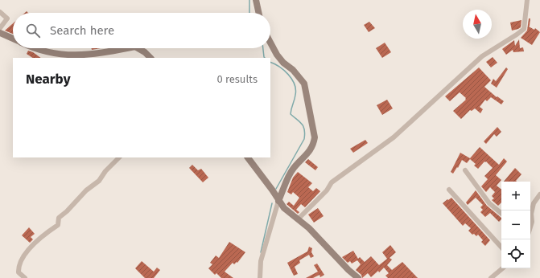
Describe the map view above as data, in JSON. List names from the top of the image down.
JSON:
{
  "north": "top",
  "page": {
    "search": "Search here",
    "heading": ["Nearby", "0 results"],
    "map_buttons": ["+", "−"]
  }
}
